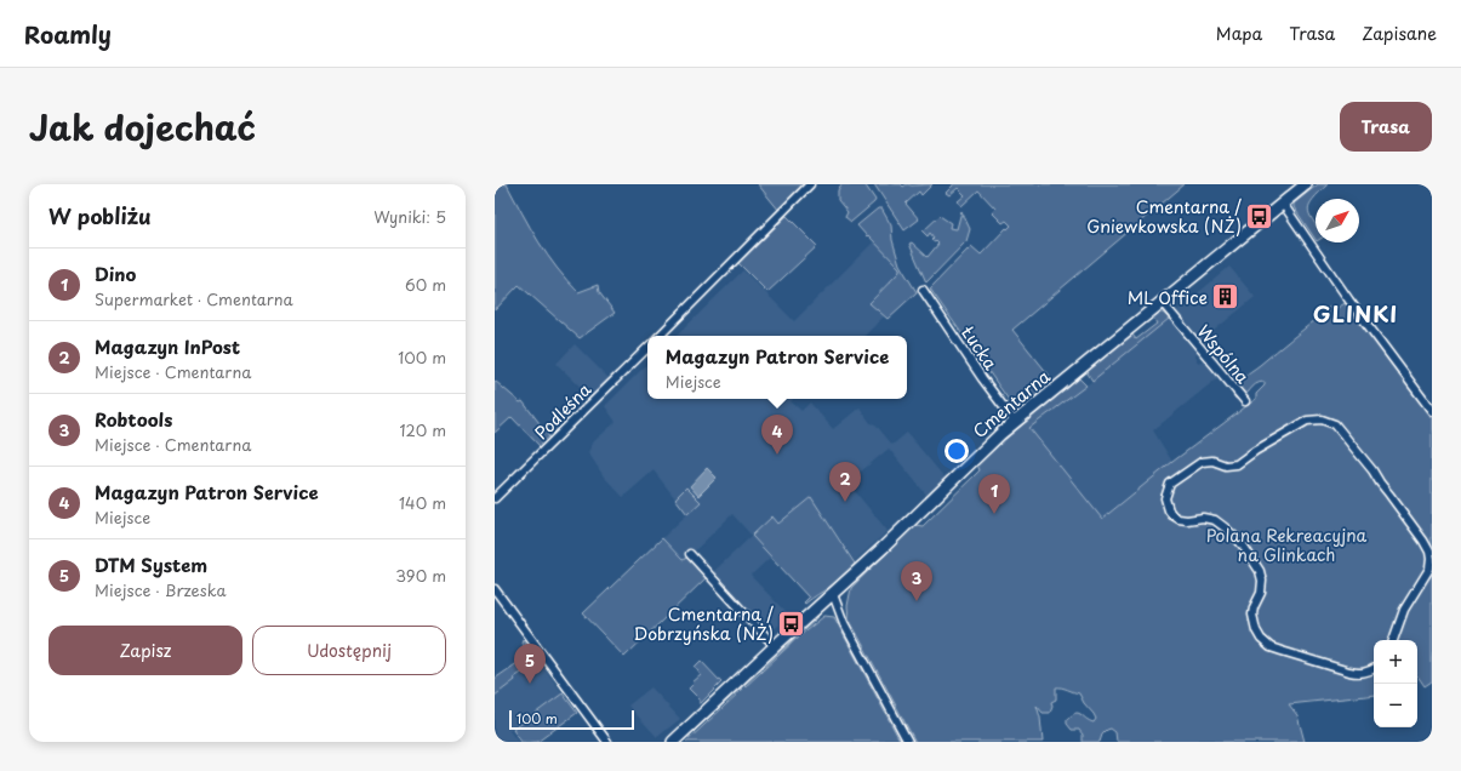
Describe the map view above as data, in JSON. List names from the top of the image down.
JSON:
{
  "streets": {
    "street": [
      "Łucka",
      "Wspólna",
      "Cmentarna",
      "Podleśna"
    ]
  },
  "crossings": [
    ["Łucka", "Cmentarna"],
    ["Wspólna", "Cmentarna"]
  ],
  "districts": ["GLINKI"],
  "parks": ["Polana Rekreacyjna na Glinkach"],
  "places": {
    "bus stop": ["Cmentarna / Gniewkowska (NŻ)", "Cmentarna / Dobrzyńska (NŻ)"],
    "building": ["ML Office"]
  },
  "scale_bar": "100 m",
  "north": "top right",
  "page": {
    "header": "Roamly",
    "nav": ["Mapa", "Trasa", "Zapisane"],
    "title": "Jak dojechać",
    "buttons": [
      "Trasa",
      ["Zapisz", "Udostępnij"]
    ],
    "heading": ["W pobliżu", "Wyniki: 5"],
    "list": [
      {
        "mark": "1",
        "name": "Dino",
        "note": "Supermarket · Cmentarna",
        "value": "60 m"
      },
      {
        "mark": "2",
        "name": "Magazyn InPost",
        "note": "Miejsce · Cmentarna",
        "value": "100 m"
      },
      {
        "mark": "3",
        "name": "Robtools",
        "note": "Miejsce · Cmentarna",
        "value": "120 m"
      },
      {
        "mark": "4",
        "name": "Magazyn Patron Service",
        "note": "Miejsce",
        "value": "140 m"
      },
      {
        "mark": "5",
        "name": "DTM System",
        "note": "Miejsce · Brzeska",
        "value": "390 m"
      }
    ],
    "popup": ["Magazyn Patron Service", "Miejsce"],
    "pins": [
      "4",
      "2",
      "1",
      "3",
      "5"
    ],
    "map_buttons": ["+", "−"],
    "scale": "100 m"
  }
}
